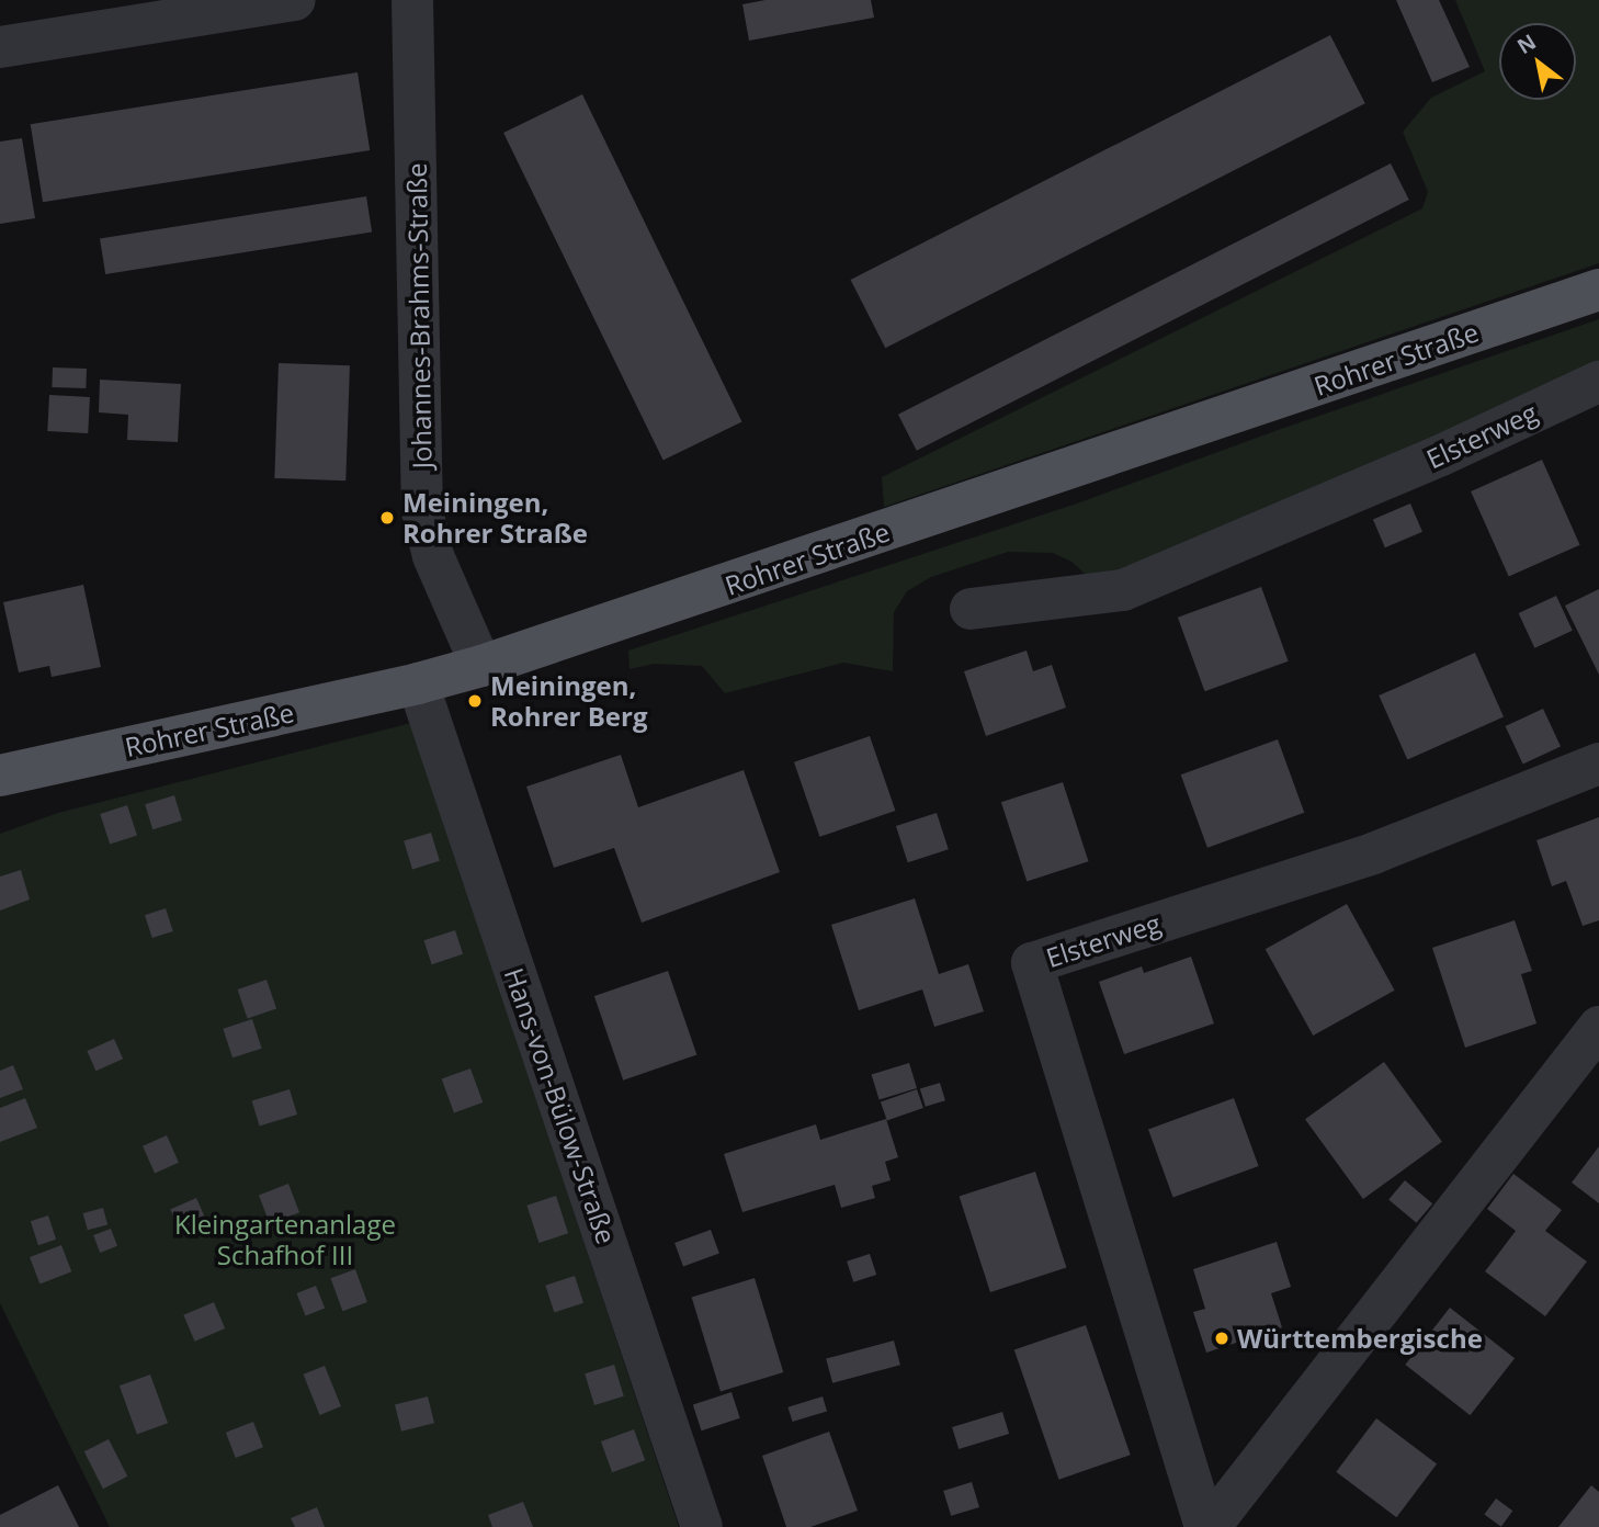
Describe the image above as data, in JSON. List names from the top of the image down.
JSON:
{
  "streets": {
    "main road": ["Rohrer Straße"],
    "street": ["Johannes-Brahms-Straße", "Elsterweg", "Hans-von-Bülow-Straße"]
  },
  "crossings": [
    ["Johannes-Brahms-Straße", "Rohrer Straße"],
    ["Rohrer Straße", "Hans-von-Bülow-Straße"]
  ],
  "parks": ["Kleingartenanlage Schafhof III"],
  "places": ["Meiningen, Rohrer Straße", "Meiningen, Rohrer Berg", "Württembergische"],
  "north": "top left"
}
